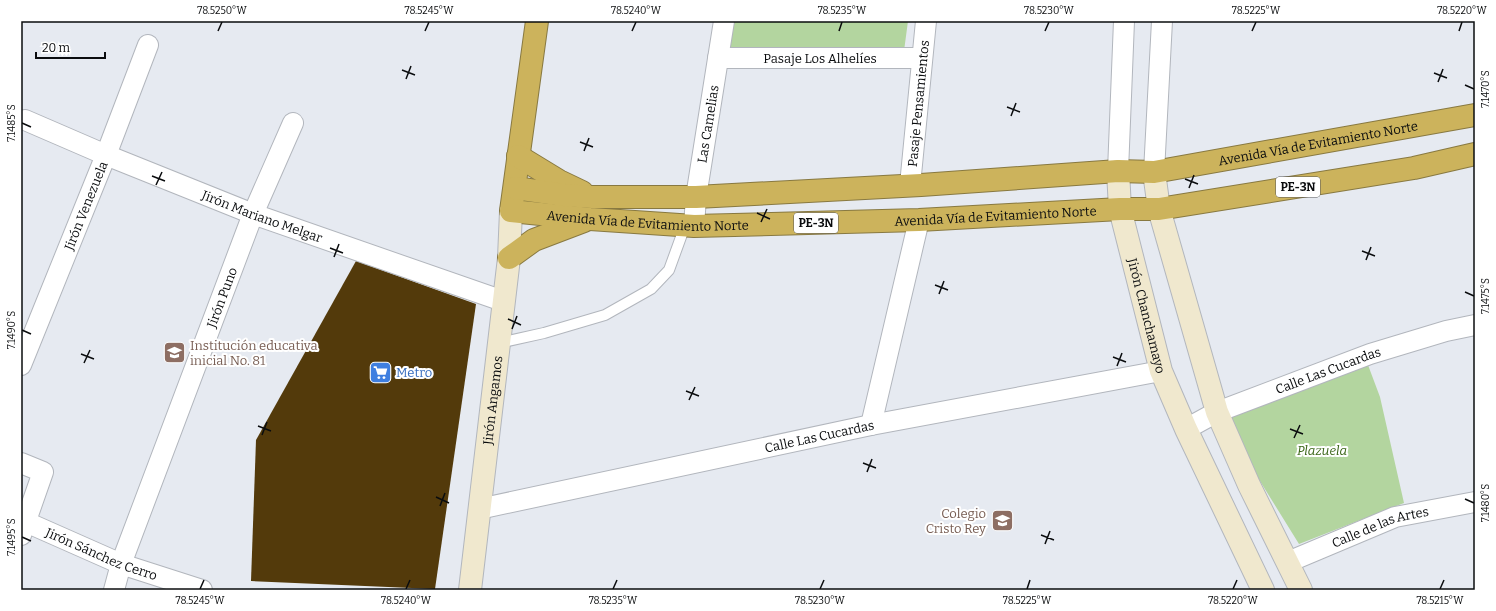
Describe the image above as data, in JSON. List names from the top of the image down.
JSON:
{
  "streets": {
    "highway": ["Avenida Vía de Evitamiento Norte", "PE-3N"],
    "street": [
      "Pasaje Los Alhelíes",
      "Pasaje Pensamientos",
      "Las Camelias",
      "Jirón Venezuela",
      "Jirón Mariano Melgar",
      "Jirón Puno",
      "Jirón Chanchamayo",
      "Calle Las Cucardas",
      "Jirón Angamos",
      "Calle de las Artes",
      "Jirón Sánchez Cerro"
    ]
  },
  "crossings": [
    ["Pasaje Los Alhelíes", "Pasaje Pensamientos"],
    ["Pasaje Los Alhelíes", "Las Camelias"],
    ["Pasaje Pensamientos", "Avenida Vía de Evitamiento Norte"],
    ["Las Camelias", "Avenida Vía de Evitamiento Norte"],
    ["Avenida Vía de Evitamiento Norte", "Jirón Chanchamayo"],
    ["Avenida Vía de Evitamiento Norte", "Jirón Angamos"],
    ["Jirón Venezuela", "Jirón Mariano Melgar"],
    ["Jirón Mariano Melgar", "Jirón Puno"],
    ["Jirón Mariano Melgar", "Jirón Angamos"],
    ["Jirón Puno", "Jirón Sánchez Cerro"],
    ["Jirón Chanchamayo", "Calle Las Cucardas"],
    ["Calle Las Cucardas", "Jirón Angamos"]
  ],
  "parks": ["Plazuela"],
  "places": {
    "school or university": ["Institución educativa inicial No. 81", "Colegio Cristo Rey"],
    "supermarket": ["Metro"]
  },
  "scale_bar": "20 m",
  "coordinates": [
    "78.5250°W",
    "78.5245°W",
    "78.5240°W",
    "78.5235°W",
    "78.5230°W",
    "78.5225°W",
    "78.5220°W",
    "7.1470°S",
    "7.1485°S",
    "7.1475°S",
    "7.1490°S",
    "7.1480°S",
    "7.1495°S",
    "78.5215°W"
  ]
}
